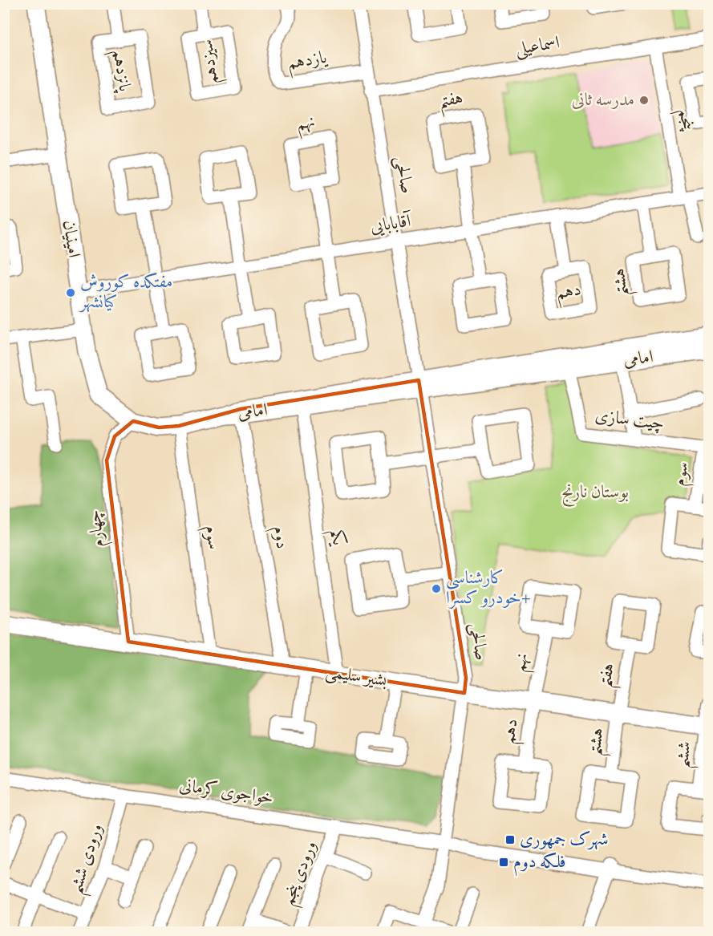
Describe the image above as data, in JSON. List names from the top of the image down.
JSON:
{
  "streets": {
    "main road": ["امینیان", "امامی", "بشیر سلیمی"],
    "street": [
      "اسماعیلی",
      "یازدهم",
      "سیزدهم",
      "پانزدهم",
      "هفتم",
      "پنجم",
      "نهم",
      "صالحی",
      "آقابابایی",
      "هشتم",
      "دهم",
      "چیت سازی",
      "سوم",
      "چهارم",
      "دوم",
      "یکم",
      "ششم",
      "خواجوی کرمانی",
      "ورودی ششم",
      "ورودی پنجم"
    ]
  },
  "crossings": [
    ["اسماعیلی", "پنجم"],
    ["اسماعیلی", "صالحی"],
    ["یازدهم", "صالحی"],
    ["هفتم", "هشتم"],
    ["هفتم", "بشیر سلیمی"],
    ["پنجم", "آقابابایی"],
    ["نهم", "دهم"],
    ["نهم", "بشیر سلیمی"],
    ["صالحی", "آقابابایی"],
    ["صالحی", "امامی"],
    ["صالحی", "بشیر سلیمی"],
    ["صالحی", "خواجوی کرمانی"],
    ["آقابابایی", "امینیان"],
    ["آقابابایی", "هشتم"],
    ["آقابابایی", "دهم"],
    ["امینیان", "امامی"],
    ["امینیان", "سوم"],
    ["امینیان", "چهارم"],
    ["امینیان", "دوم"],
    ["هشتم", "بشیر سلیمی"],
    ["دهم", "بشیر سلیمی"],
    ["امامی", "چیت سازی"],
    ["امامی", "دوم"],
    ["امامی", "یکم"],
    ["چیت سازی", "سوم"],
    ["سوم", "بشیر سلیمی"],
    ["چهارم", "بشیر سلیمی"],
    ["دوم", "بشیر سلیمی"],
    ["یکم", "بشیر سلیمی"],
    ["بشیر سلیمی", "ششم"],
    ["خواجوی کرمانی", "ورودی ششم"],
    ["خواجوی کرمانی", "ورودی پنجم"]
  ],
  "parks": ["بوستان نارنج"],
  "places": {
    "other": ["مدرسه ثانی", "مفتکده کوروش کیانشهر", "کارشناسی خودرو کسرا+"],
    "transit": ["شهرک جمهوری", "فلکه دوم"]
  }
}
